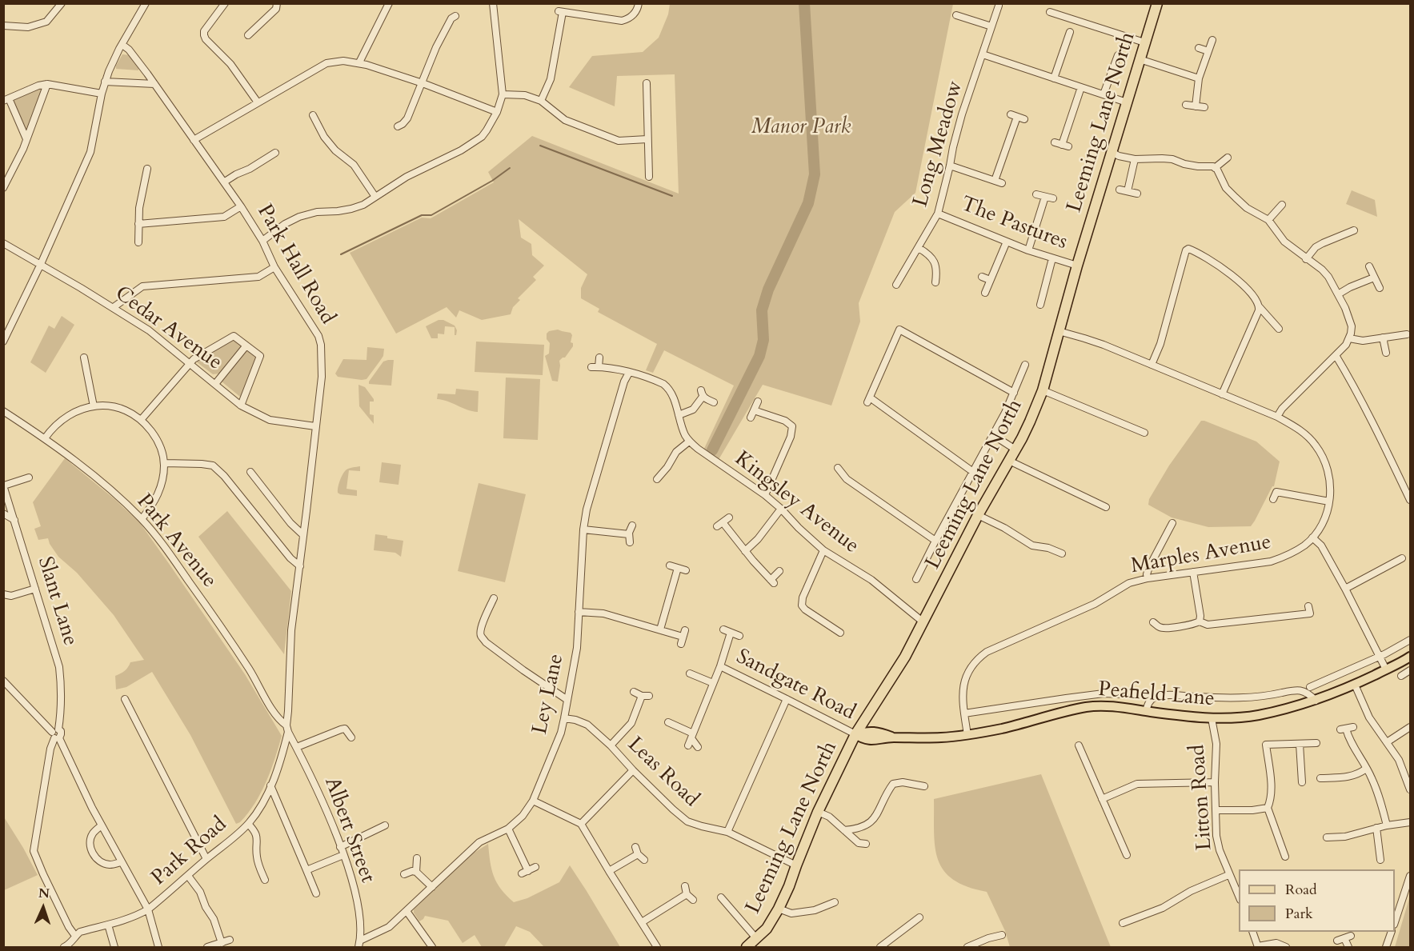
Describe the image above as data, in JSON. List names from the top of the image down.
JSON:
{
  "streets": {
    "highway": ["Leeming Lane North"],
    "main road": ["Peafield Lane"],
    "street": [
      "Long Meadow",
      "The Pastures",
      "Park Hall Road",
      "Cedar Avenue",
      "Kingsley Avenue",
      "Park Avenue",
      "Marples Avenue",
      "Slant Lane",
      "Sandgate Road",
      "Ley Lane",
      "Leas Road",
      "Litton Road",
      "Albert Street",
      "Park Road"
    ]
  },
  "crossings": [
    ["Leeming Lane North", "The Pastures"],
    ["Leeming Lane North", "Kingsley Avenue"],
    ["Leeming Lane North", "Marples Avenue"],
    ["Leeming Lane North", "Sandgate Road"],
    ["Leeming Lane North", "Peafield Lane"],
    ["Leeming Lane North", "Leas Road"],
    ["Long Meadow", "The Pastures"],
    ["Park Hall Road", "Cedar Avenue"],
    ["Park Hall Road", "Park Avenue"],
    ["Park Hall Road", "Albert Street"],
    ["Park Hall Road", "Park Road"],
    ["Park Avenue", "Albert Street"],
    ["Park Avenue", "Park Road"],
    ["Marples Avenue", "Peafield Lane"],
    ["Slant Lane", "Park Road"],
    ["Sandgate Road", "Peafield Lane"],
    ["Ley Lane", "Leas Road"],
    ["Ley Lane", "Albert Street"],
    ["Peafield Lane", "Litton Road"],
    ["Albert Street", "Park Road"]
  ],
  "parks": ["Manor Park"],
  "legend": ["Road", "Park"],
  "north": "top"
}
